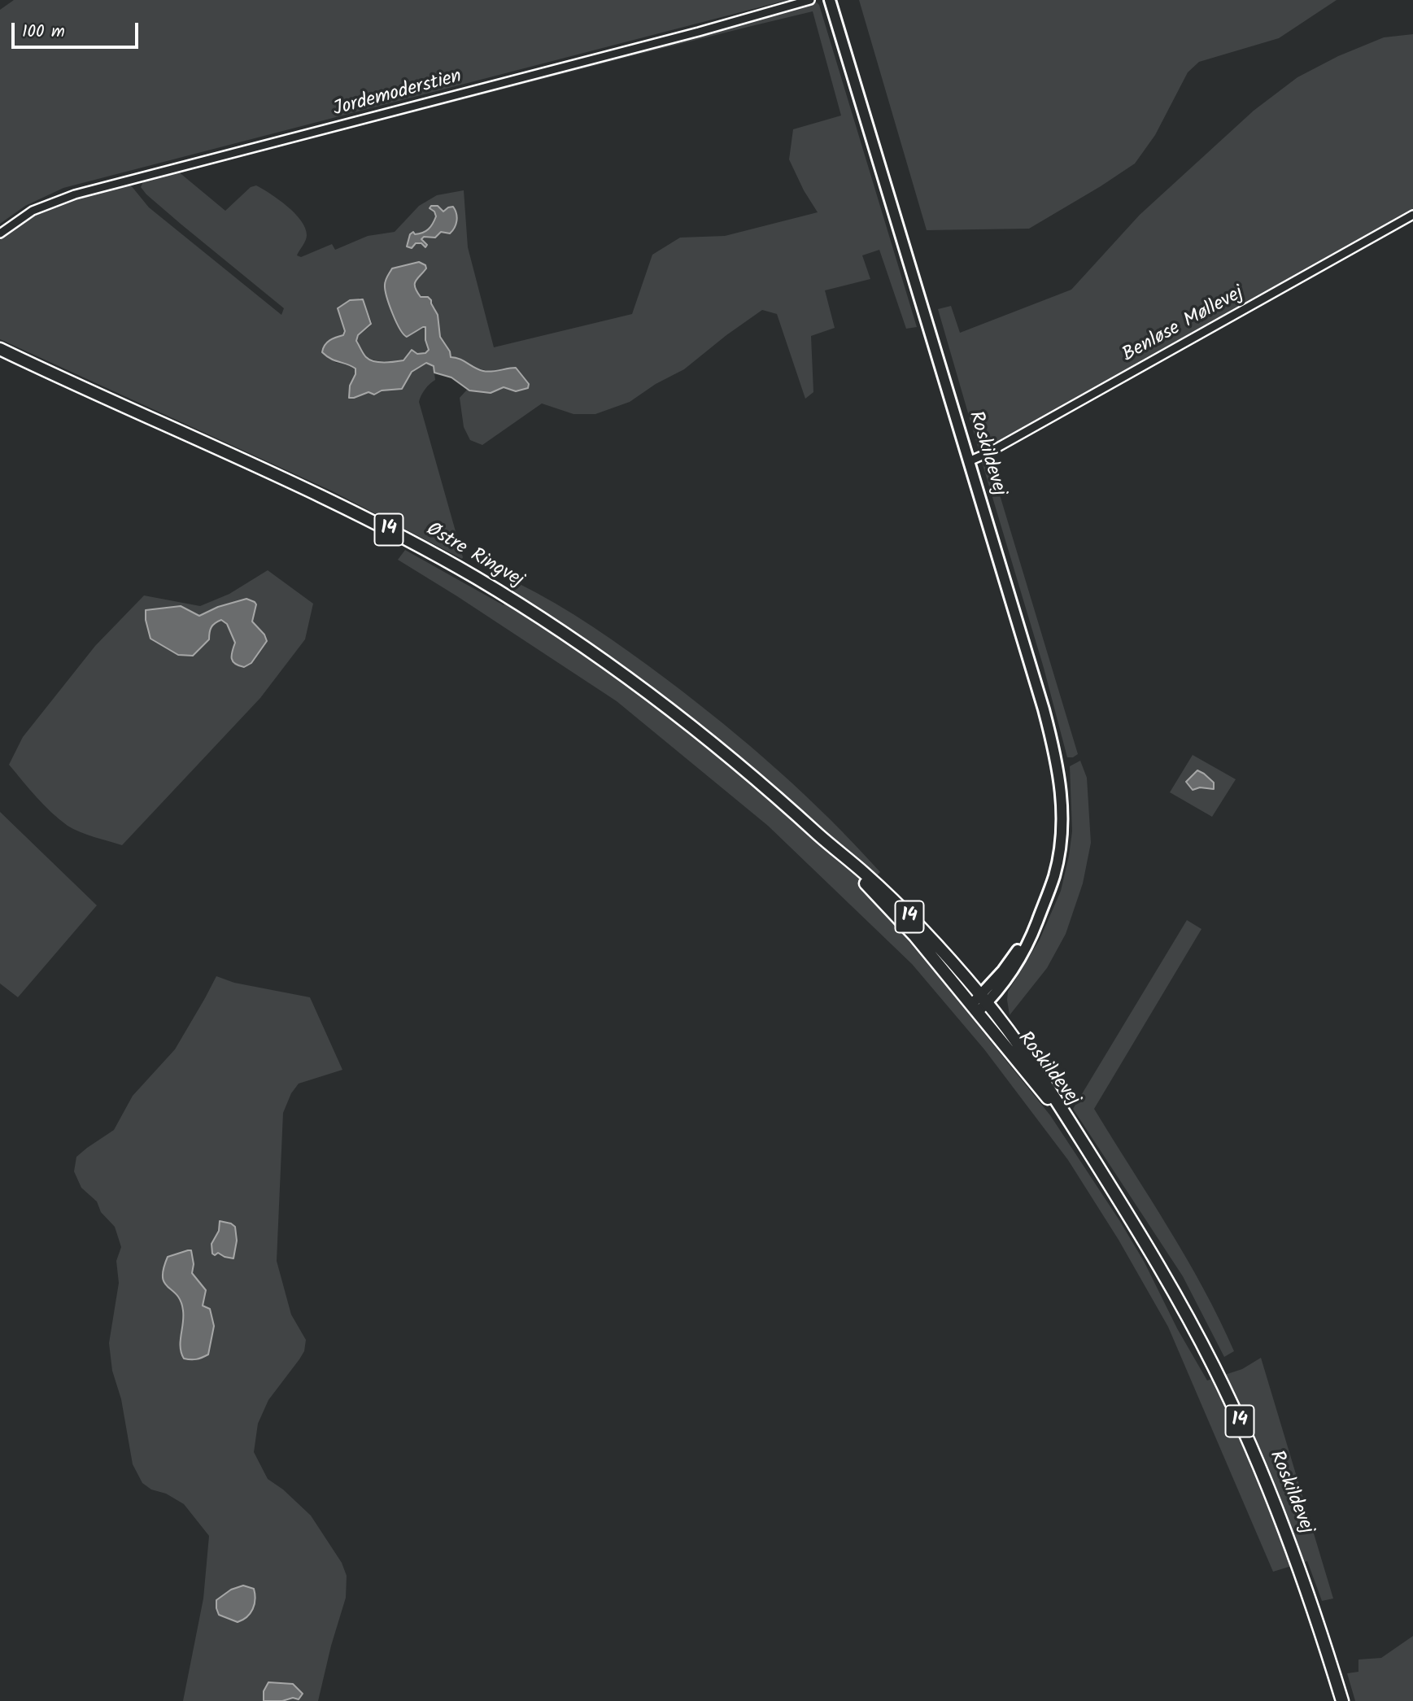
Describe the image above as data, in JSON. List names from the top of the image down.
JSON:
{
  "streets": {
    "main road": ["Roskildevej", "14", "Østre Ringvej"],
    "street": ["Jordemoderstien", "Benløse Møllevej"]
  },
  "crossings": [
    ["Benløse Møllevej", "Roskildevej"],
    ["Roskildevej", "Østre Ringvej"]
  ],
  "scale_bar": "100 m"
}
